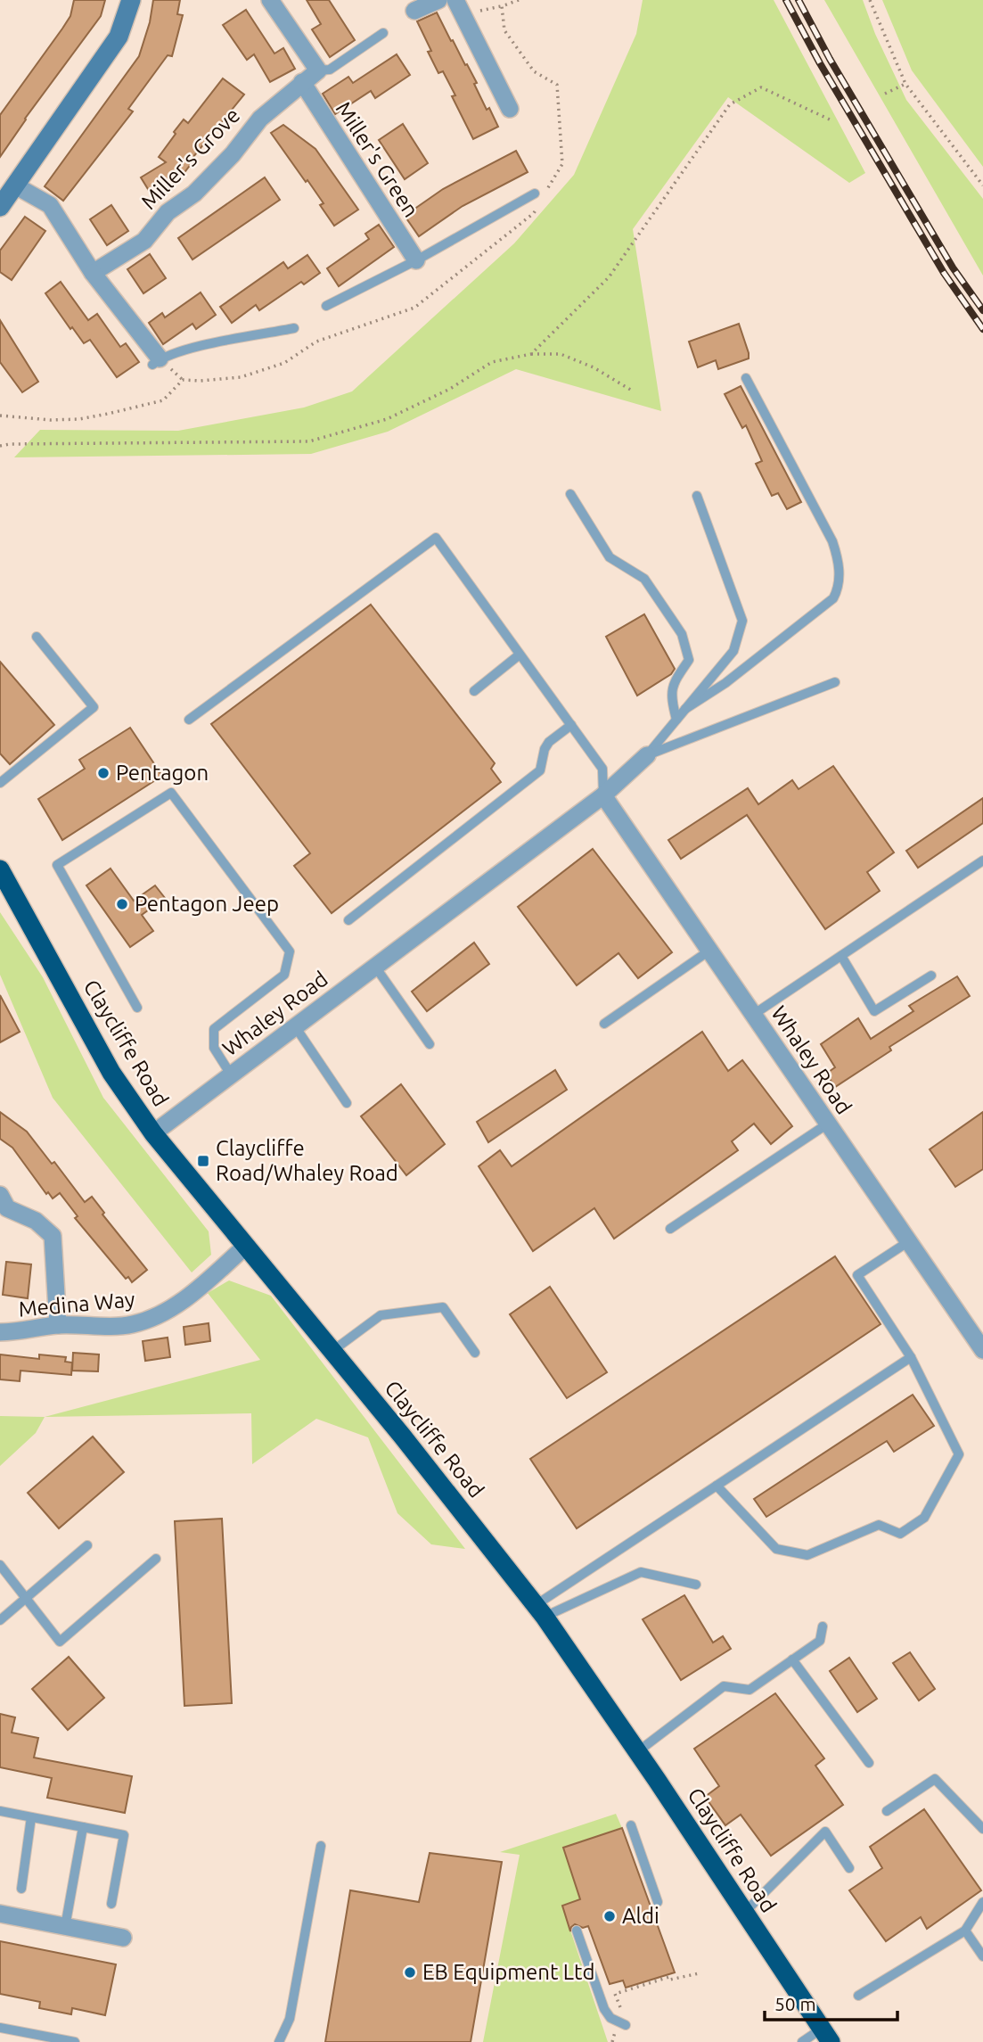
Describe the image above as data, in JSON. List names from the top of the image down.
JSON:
{
  "streets": {
    "highway": ["Claycliffe Road"],
    "street": [
      "Miller's Grove",
      "Miller's Green",
      "Whaley Road",
      "Medina Way"
    ]
  },
  "crossings": [
    ["Miller's Grove", "Miller's Green"],
    ["Whaley Road", "Claycliffe Road"],
    ["Claycliffe Road", "Medina Way"]
  ],
  "places": {
    "other": [
      "Pentagon",
      "Pentagon Jeep",
      "Aldi",
      "EB Equipment Ltd"
    ],
    "transit": ["Claycliffe Road/Whaley Road"]
  },
  "scale_bar": "50 m"
}
